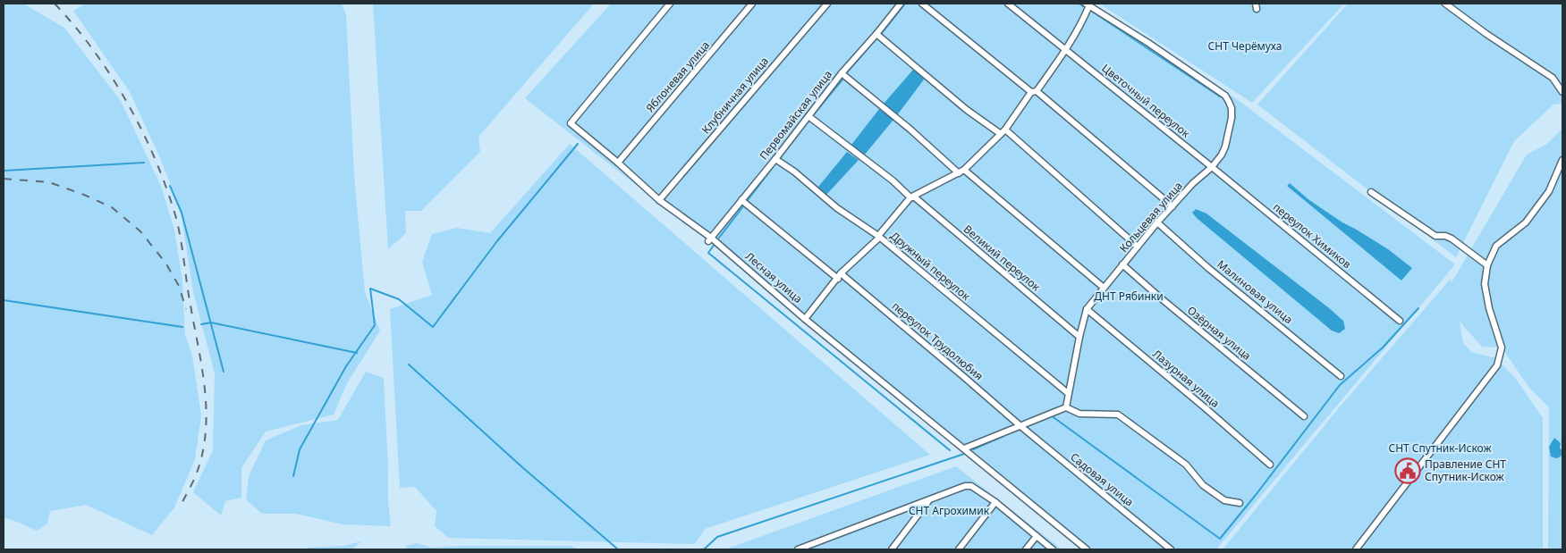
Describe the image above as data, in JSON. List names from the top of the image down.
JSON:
{
  "streets": {
    "street": [
      "Яблоневая улица",
      "Клубничная улица",
      "Цветочный переулок",
      "Первомайская улица",
      "Кольцевая улица",
      "переулок Химиков",
      "Великий переулок",
      "Дружный переулок",
      "Лесная улица",
      "Малиновая улица",
      "Озёрная улица",
      "переулок Трудолюбия",
      "Лазурная улица",
      "Садовая улица"
    ]
  },
  "crossings": [
    ["Яблоневая улица", "Лесная улица"],
    ["Клубничная улица", "Лесная улица"],
    ["Цветочный переулок", "Кольцевая улица"],
    ["Цветочный переулок", "переулок Химиков"],
    ["Первомайская улица", "Великий переулок"],
    ["Первомайская улица", "Дружный переулок"],
    ["Первомайская улица", "Лесная улица"],
    ["Первомайская улица", "переулок Трудолюбия"],
    ["Кольцевая улица", "переулок Химиков"],
    ["Кольцевая улица", "Великий переулок"],
    ["Кольцевая улица", "Дружный переулок"],
    ["Кольцевая улица", "Малиновая улица"],
    ["Кольцевая улица", "Озёрная улица"],
    ["Кольцевая улица", "Лазурная улица"],
    ["переулок Трудолюбия", "Садовая улица"]
  ],
  "parks": [
    "СНТ Черёмуха",
    "ДНТ Рябинки",
    "СНТ Спутник-Искож",
    "СНТ Агрохимик"
  ],
  "places": {
    "public building": ["Правление СНТ Спутник-Искож"]
  }
}
